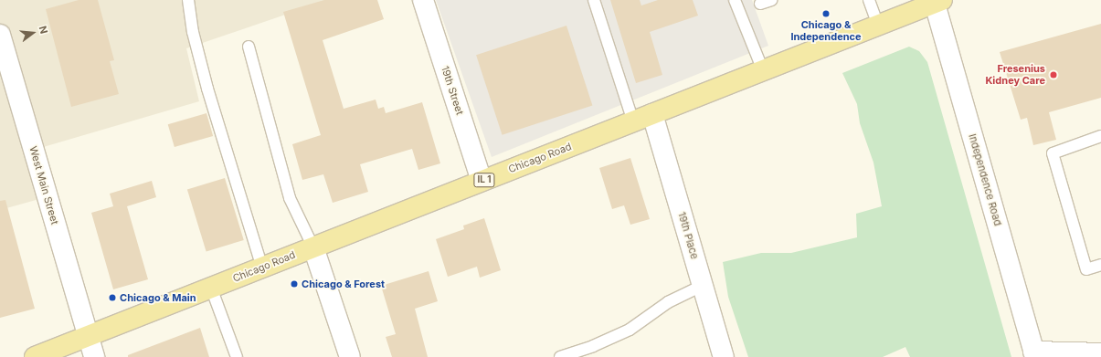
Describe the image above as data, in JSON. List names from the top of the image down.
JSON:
{
  "streets": {
    "main road": ["Chicago Road", "IL 1"],
    "street": [
      "19th Street",
      "Independence Road",
      "West Main Street",
      "19th Place"
    ]
  },
  "crossings": [
    ["19th Street", "Chicago Road"],
    ["Chicago Road", "Independence Road"],
    ["Chicago Road", "West Main Street"],
    ["Chicago Road", "19th Place"]
  ],
  "places": [
    "Chicago & Independence",
    "Fresenius Kidney Care",
    "Chicago & Forest",
    "Chicago & Main"
  ],
  "north": "right"
}
